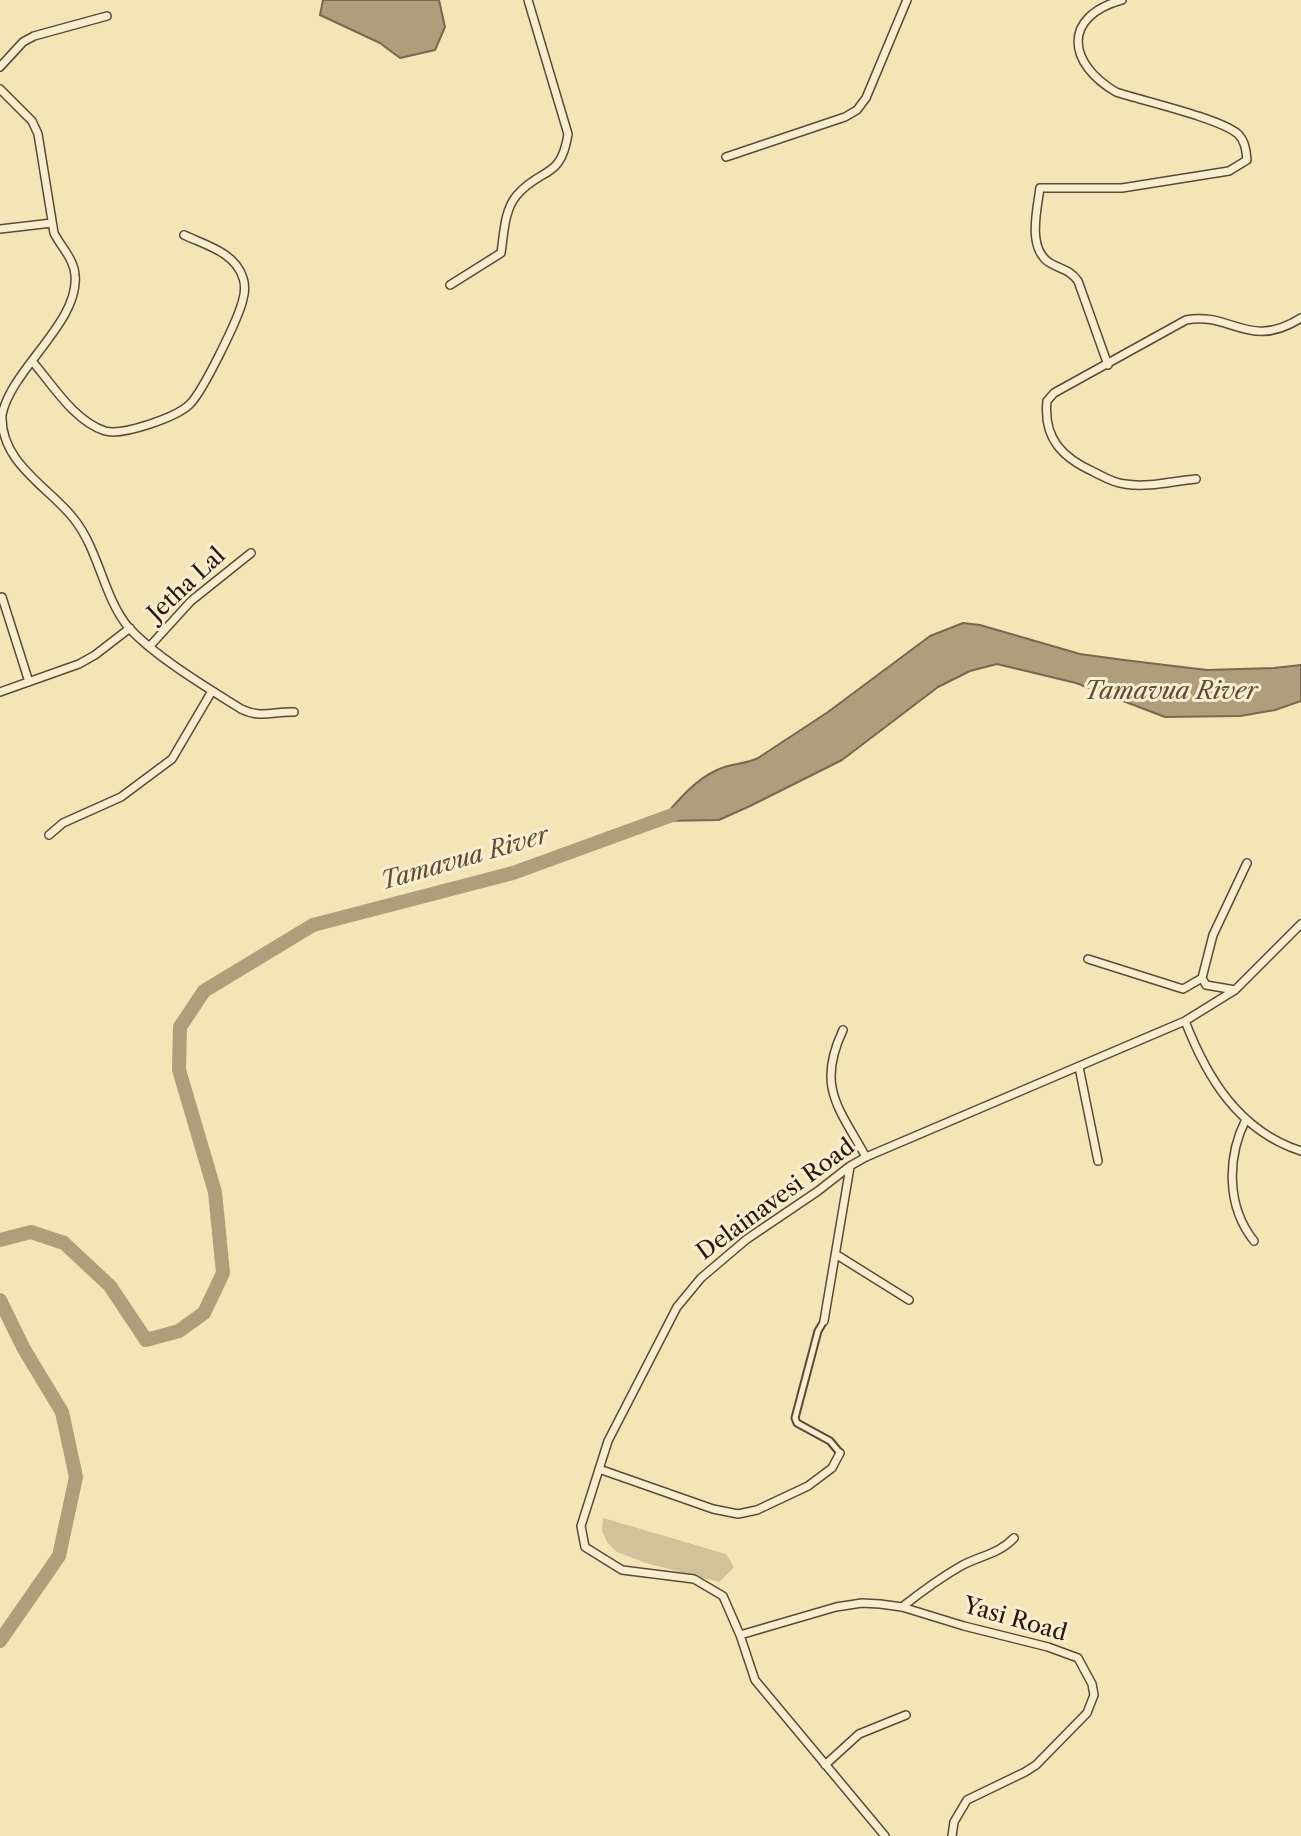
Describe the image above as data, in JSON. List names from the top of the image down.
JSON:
{
  "streets": {
    "street": ["Jetha Lal", "Delainavesi Road", "Yasi Road"]
  },
  "crossings": [
    ["Delainavesi Road", "Yasi Road"]
  ],
  "water": ["Tamavua River"]
}
